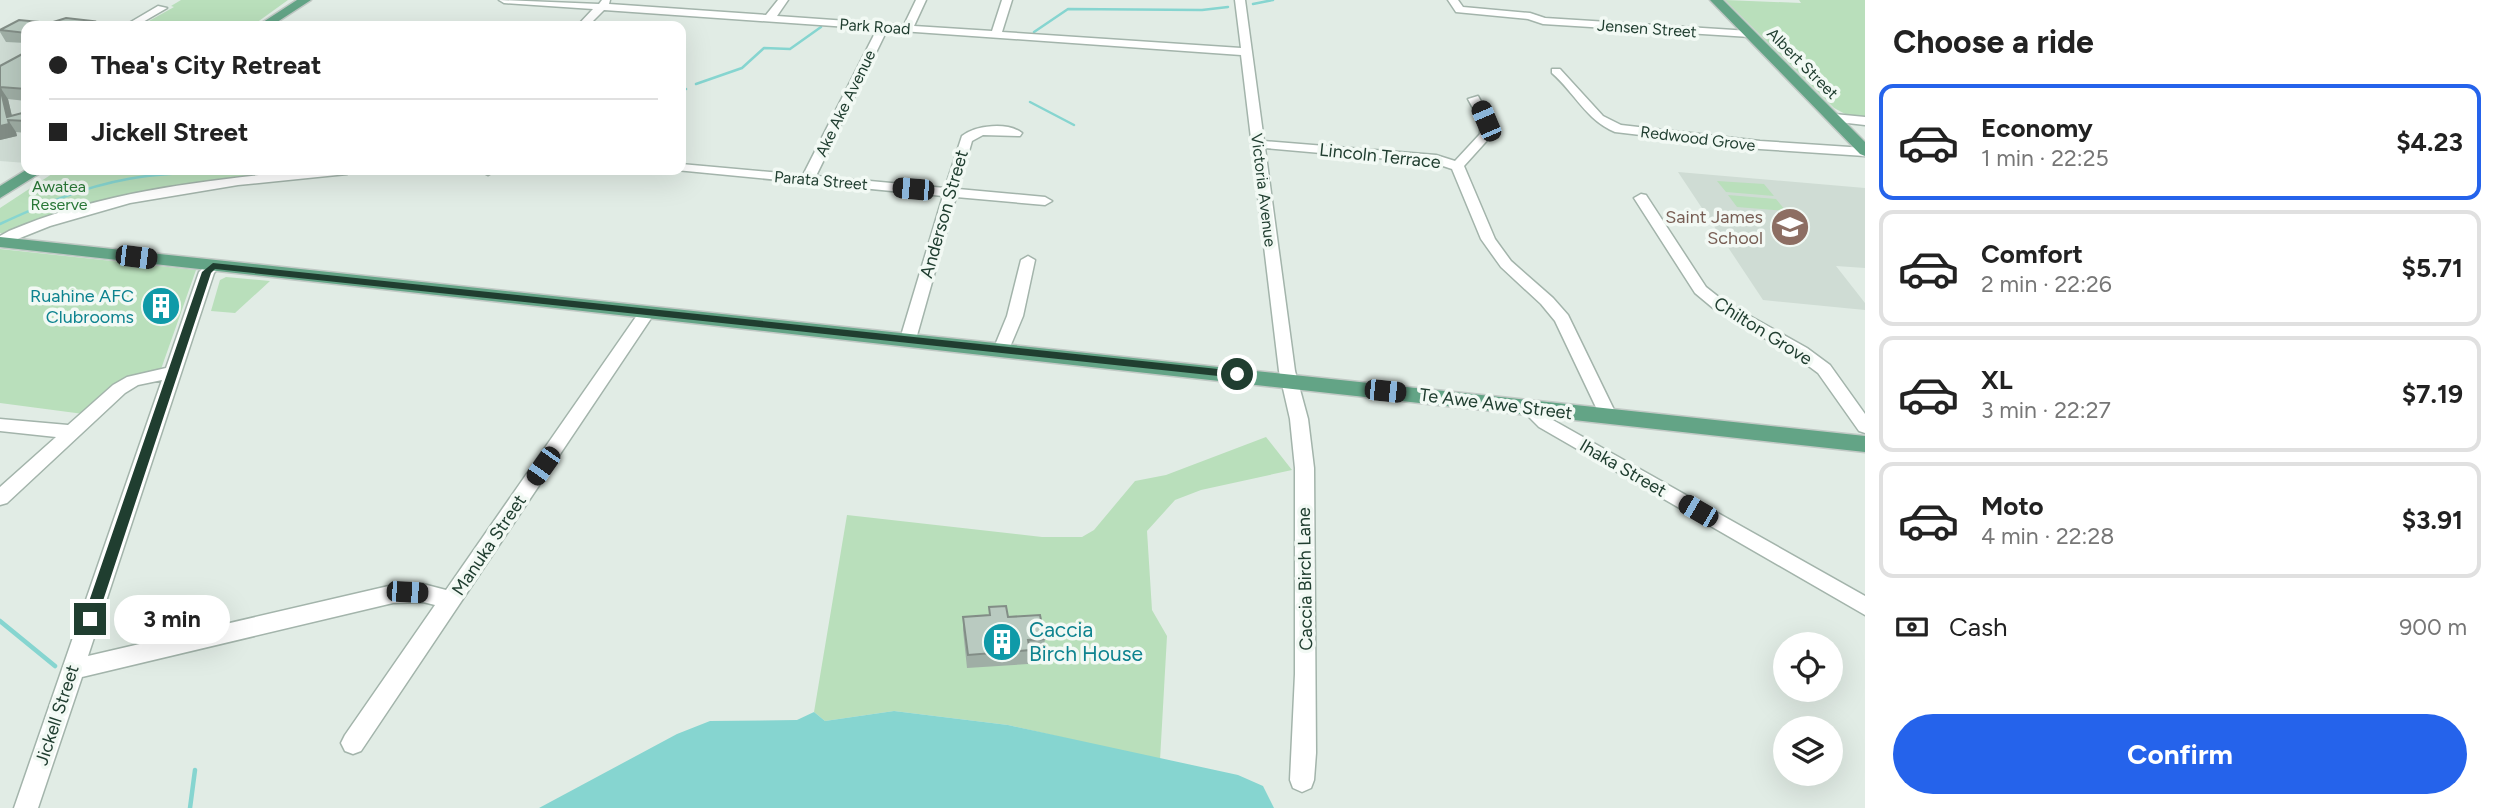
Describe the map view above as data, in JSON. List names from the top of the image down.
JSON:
{
  "streets": {
    "main road": ["Albert Street", "Te Awe Awe Street"],
    "street": [
      "Park Road",
      "Jensen Street",
      "Ake Ake Avenue",
      "Redwood Grove",
      "Lincoln Terrace",
      "Parata Street",
      "Victoria Avenue",
      "Anderson Street",
      "Chilton Grove",
      "Ihaka Street",
      "Manuka Street",
      "Caccia Birch Lane",
      "Jickell Street"
    ]
  },
  "crossings": [
    ["Park Road", "Ake Ake Avenue"],
    ["Park Road", "Victoria Avenue"],
    ["Jensen Street", "Albert Street"],
    ["Albert Street", "Redwood Grove"],
    ["Ake Ake Avenue", "Parata Street"],
    ["Lincoln Terrace", "Victoria Avenue"],
    ["Lincoln Terrace", "Te Awe Awe Street"],
    ["Parata Street", "Anderson Street"],
    ["Victoria Avenue", "Te Awe Awe Street"],
    ["Victoria Avenue", "Caccia Birch Lane"],
    ["Anderson Street", "Te Awe Awe Street"],
    ["Te Awe Awe Street", "Ihaka Street"],
    ["Te Awe Awe Street", "Manuka Street"],
    ["Te Awe Awe Street", "Caccia Birch Lane"],
    ["Te Awe Awe Street", "Jickell Street"]
  ],
  "parks": ["Awatea Reserve"],
  "places": {
    "school or university": ["Saint James School"],
    "building": ["Ruahine AFC Clubrooms", "Caccia Birch House"]
  },
  "page": {
    "heading": "Choose a ride",
    "banner": ["Thea's City Retreat", "Jickell Street"],
    "list": [
      {
        "name": "Economy",
        "note": "1 min · 22:25",
        "value": "$4.23"
      },
      {
        "name": "Comfort",
        "note": "2 min · 22:26",
        "value": "$5.71"
      },
      {
        "name": "XL",
        "note": "3 min · 22:27",
        "value": "$7.19"
      },
      {
        "name": "Moto",
        "note": "4 min · 22:28",
        "value": "$3.91"
      }
    ],
    "pay": ["Cash", "900 m"],
    "bubble": "3 min",
    "buttons": "Confirm"
  }
}
